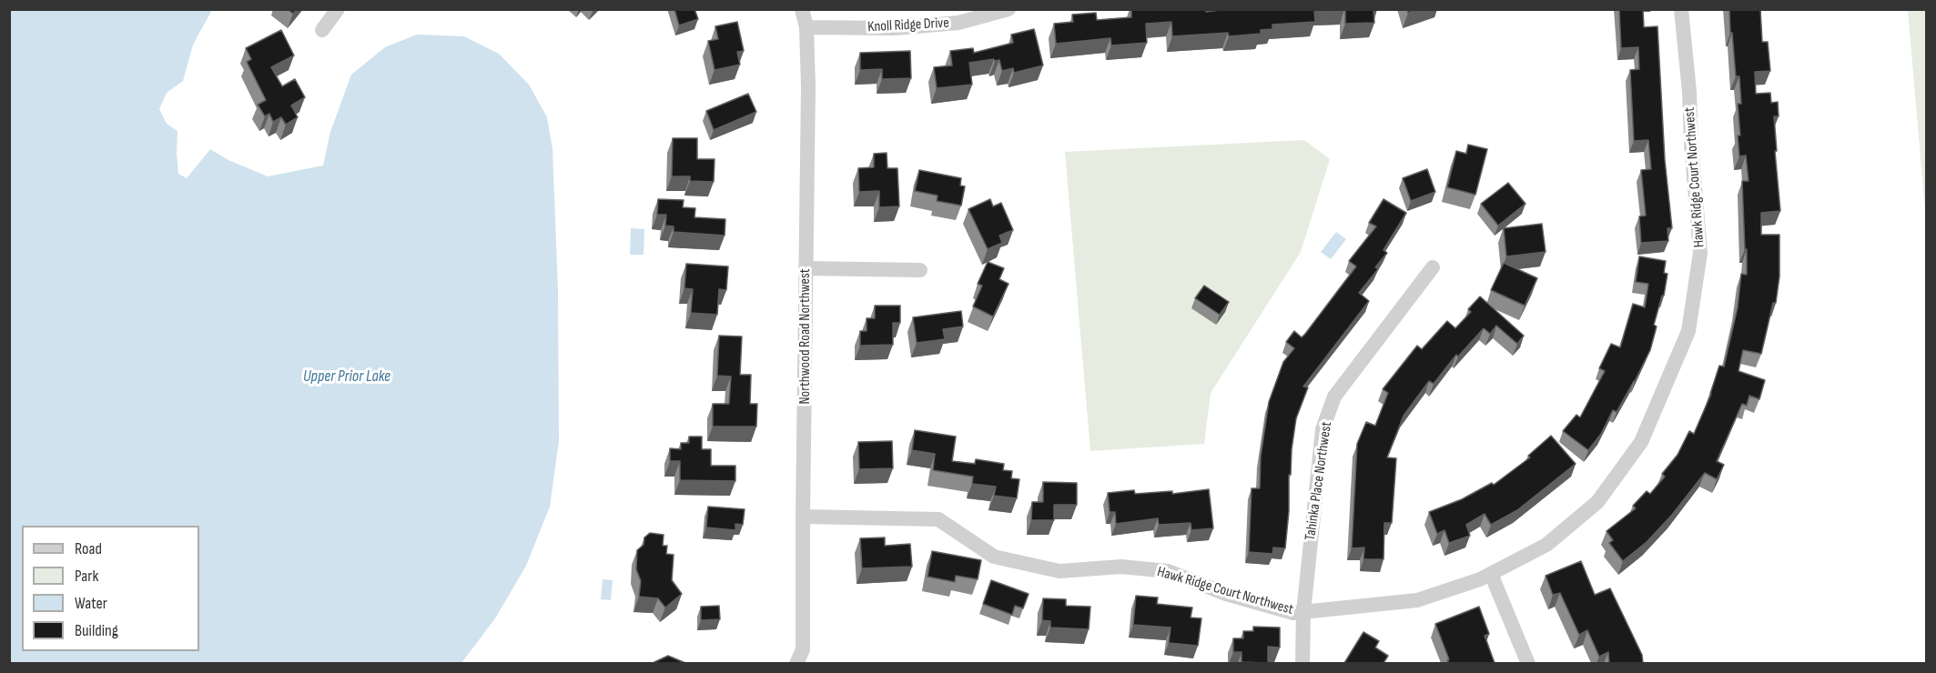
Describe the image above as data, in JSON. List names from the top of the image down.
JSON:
{
  "streets": {
    "street": [
      "Knoll Ridge Drive",
      "Hawk Ridge Court Northwest",
      "Northwood Road Northwest",
      "Tahinka Place Northwest"
    ]
  },
  "crossings": [
    ["Knoll Ridge Drive", "Northwood Road Northwest"],
    ["Hawk Ridge Court Northwest", "Northwood Road Northwest"],
    ["Hawk Ridge Court Northwest", "Tahinka Place Northwest"]
  ],
  "water": ["Upper Prior Lake"],
  "legend": [
    "Road",
    "Park",
    "Water",
    "Building"
  ]
}
